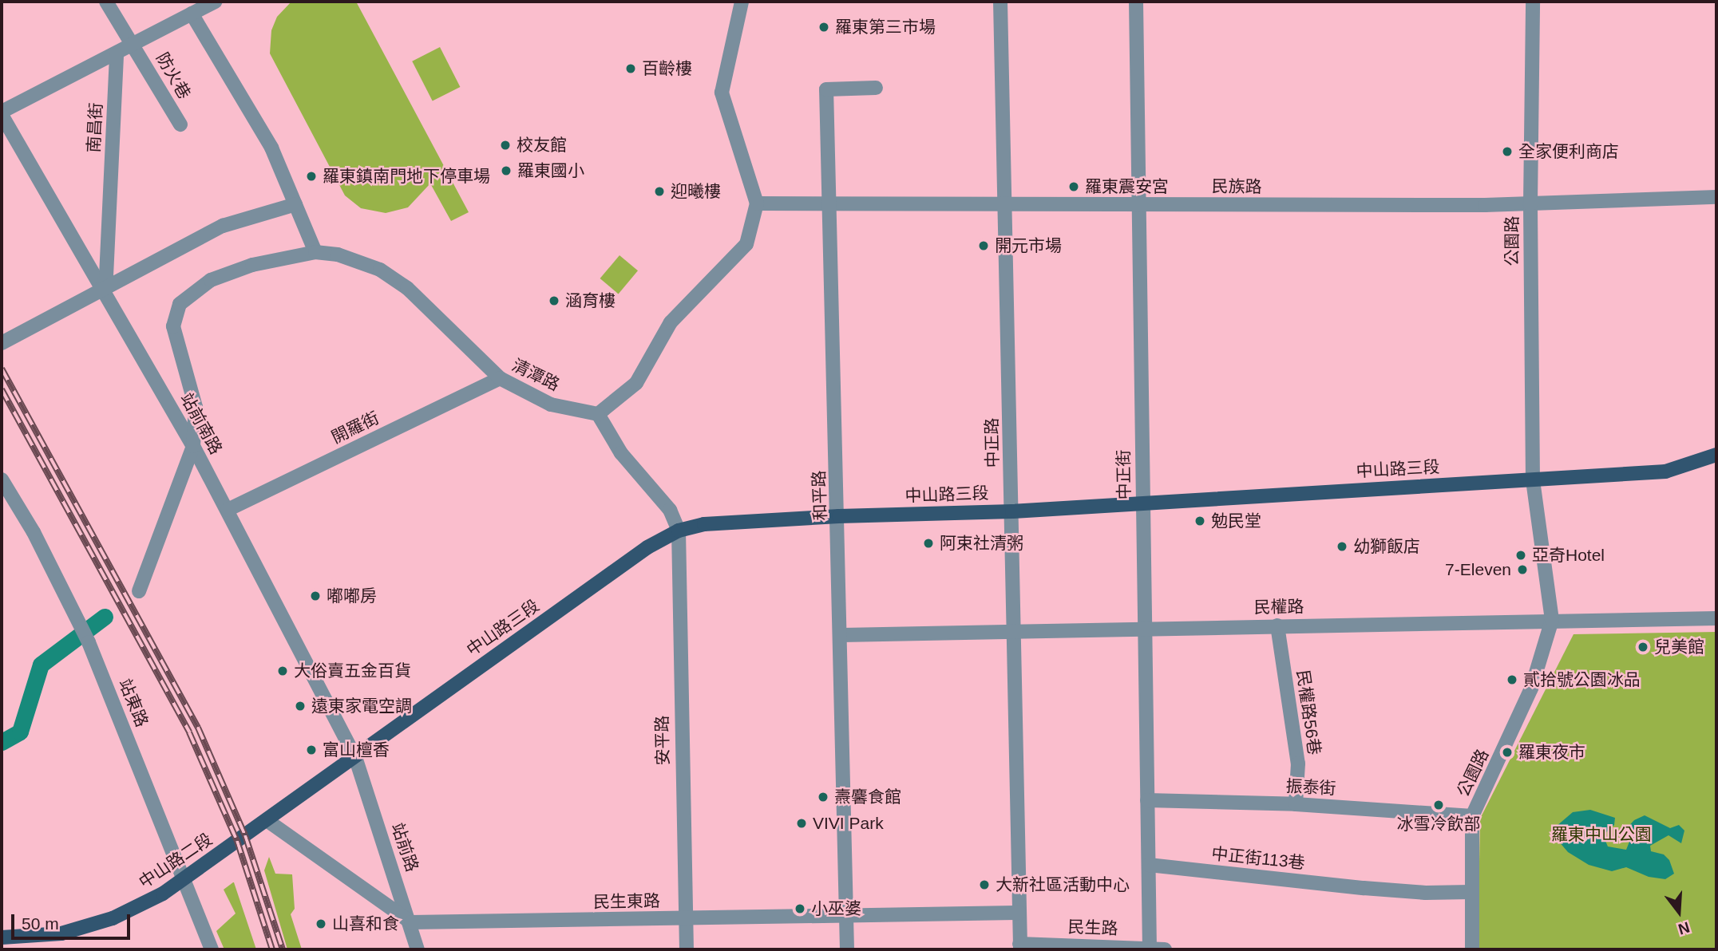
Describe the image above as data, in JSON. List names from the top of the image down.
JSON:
{
  "streets": {
    "main road": ["中山路三段", "中山路二段"],
    "street": [
      "防火巷",
      "南昌街",
      "民族路",
      "公園路",
      "清潭路",
      "站前南路",
      "開羅街",
      "中正路",
      "中正街",
      "和平路",
      "民權路",
      "站東路",
      "民權路56巷",
      "安平路",
      "振泰街",
      "站前路",
      "中正街113巷",
      "民生東路",
      "民生路"
    ]
  },
  "crossings": [
    ["南昌街", "站前南路"],
    ["民族路", "公園路"],
    ["民族路", "中正路"],
    ["民族路", "中正街"],
    ["民族路", "和平路"],
    ["公園路", "中山路三段"],
    ["公園路", "民權路"],
    ["公園路", "振泰街"],
    ["公園路", "中正街113巷"],
    ["清潭路", "站前南路"],
    ["清潭路", "開羅街"],
    ["站前南路", "開羅街"],
    ["站前南路", "中山路三段"],
    ["站前南路", "站前路"],
    ["中正路", "中山路三段"],
    ["中正路", "民權路"],
    ["中正路", "民生東路"],
    ["中正路", "民生路"],
    ["中山路三段", "中正街"],
    ["中山路三段", "和平路"],
    ["中山路三段", "安平路"],
    ["中山路三段", "站前路"],
    ["中山路三段", "中山路二段"],
    ["中正街", "民權路"],
    ["中正街", "振泰街"],
    ["中正街", "中正街113巷"],
    ["中正街", "民生路"],
    ["和平路", "民權路"],
    ["和平路", "民生東路"],
    ["民權路", "民權路56巷"],
    ["站東路", "中山路二段"],
    ["民權路56巷", "振泰街"],
    ["安平路", "民生東路"],
    ["站前路", "民生東路"]
  ],
  "parks": ["羅東中山公園"],
  "places": [
    "羅東第三市場",
    "百齡樓",
    "校友館",
    "全家便利商店",
    "羅東國小",
    "羅東鎮南門地下停車場",
    "羅東震安宮",
    "迎曦樓",
    "開元市場",
    "涵育樓",
    "勉民堂",
    "阿束社清粥",
    "幼獅飯店",
    "亞奇Hotel",
    "7-Eleven",
    "嘟嘟房",
    "兒美館",
    "大俗賣五金百貨",
    "貳拾號公園冰品",
    "遠東家電空調",
    "富山檀香",
    "羅東夜市",
    "燾麘食館",
    "冰雪冷飲部",
    "VIVI Park",
    "大新社區活動中心",
    "小巫婆",
    "山喜和食"
  ],
  "scale_bar": "50 m",
  "north": "bottom"
}
